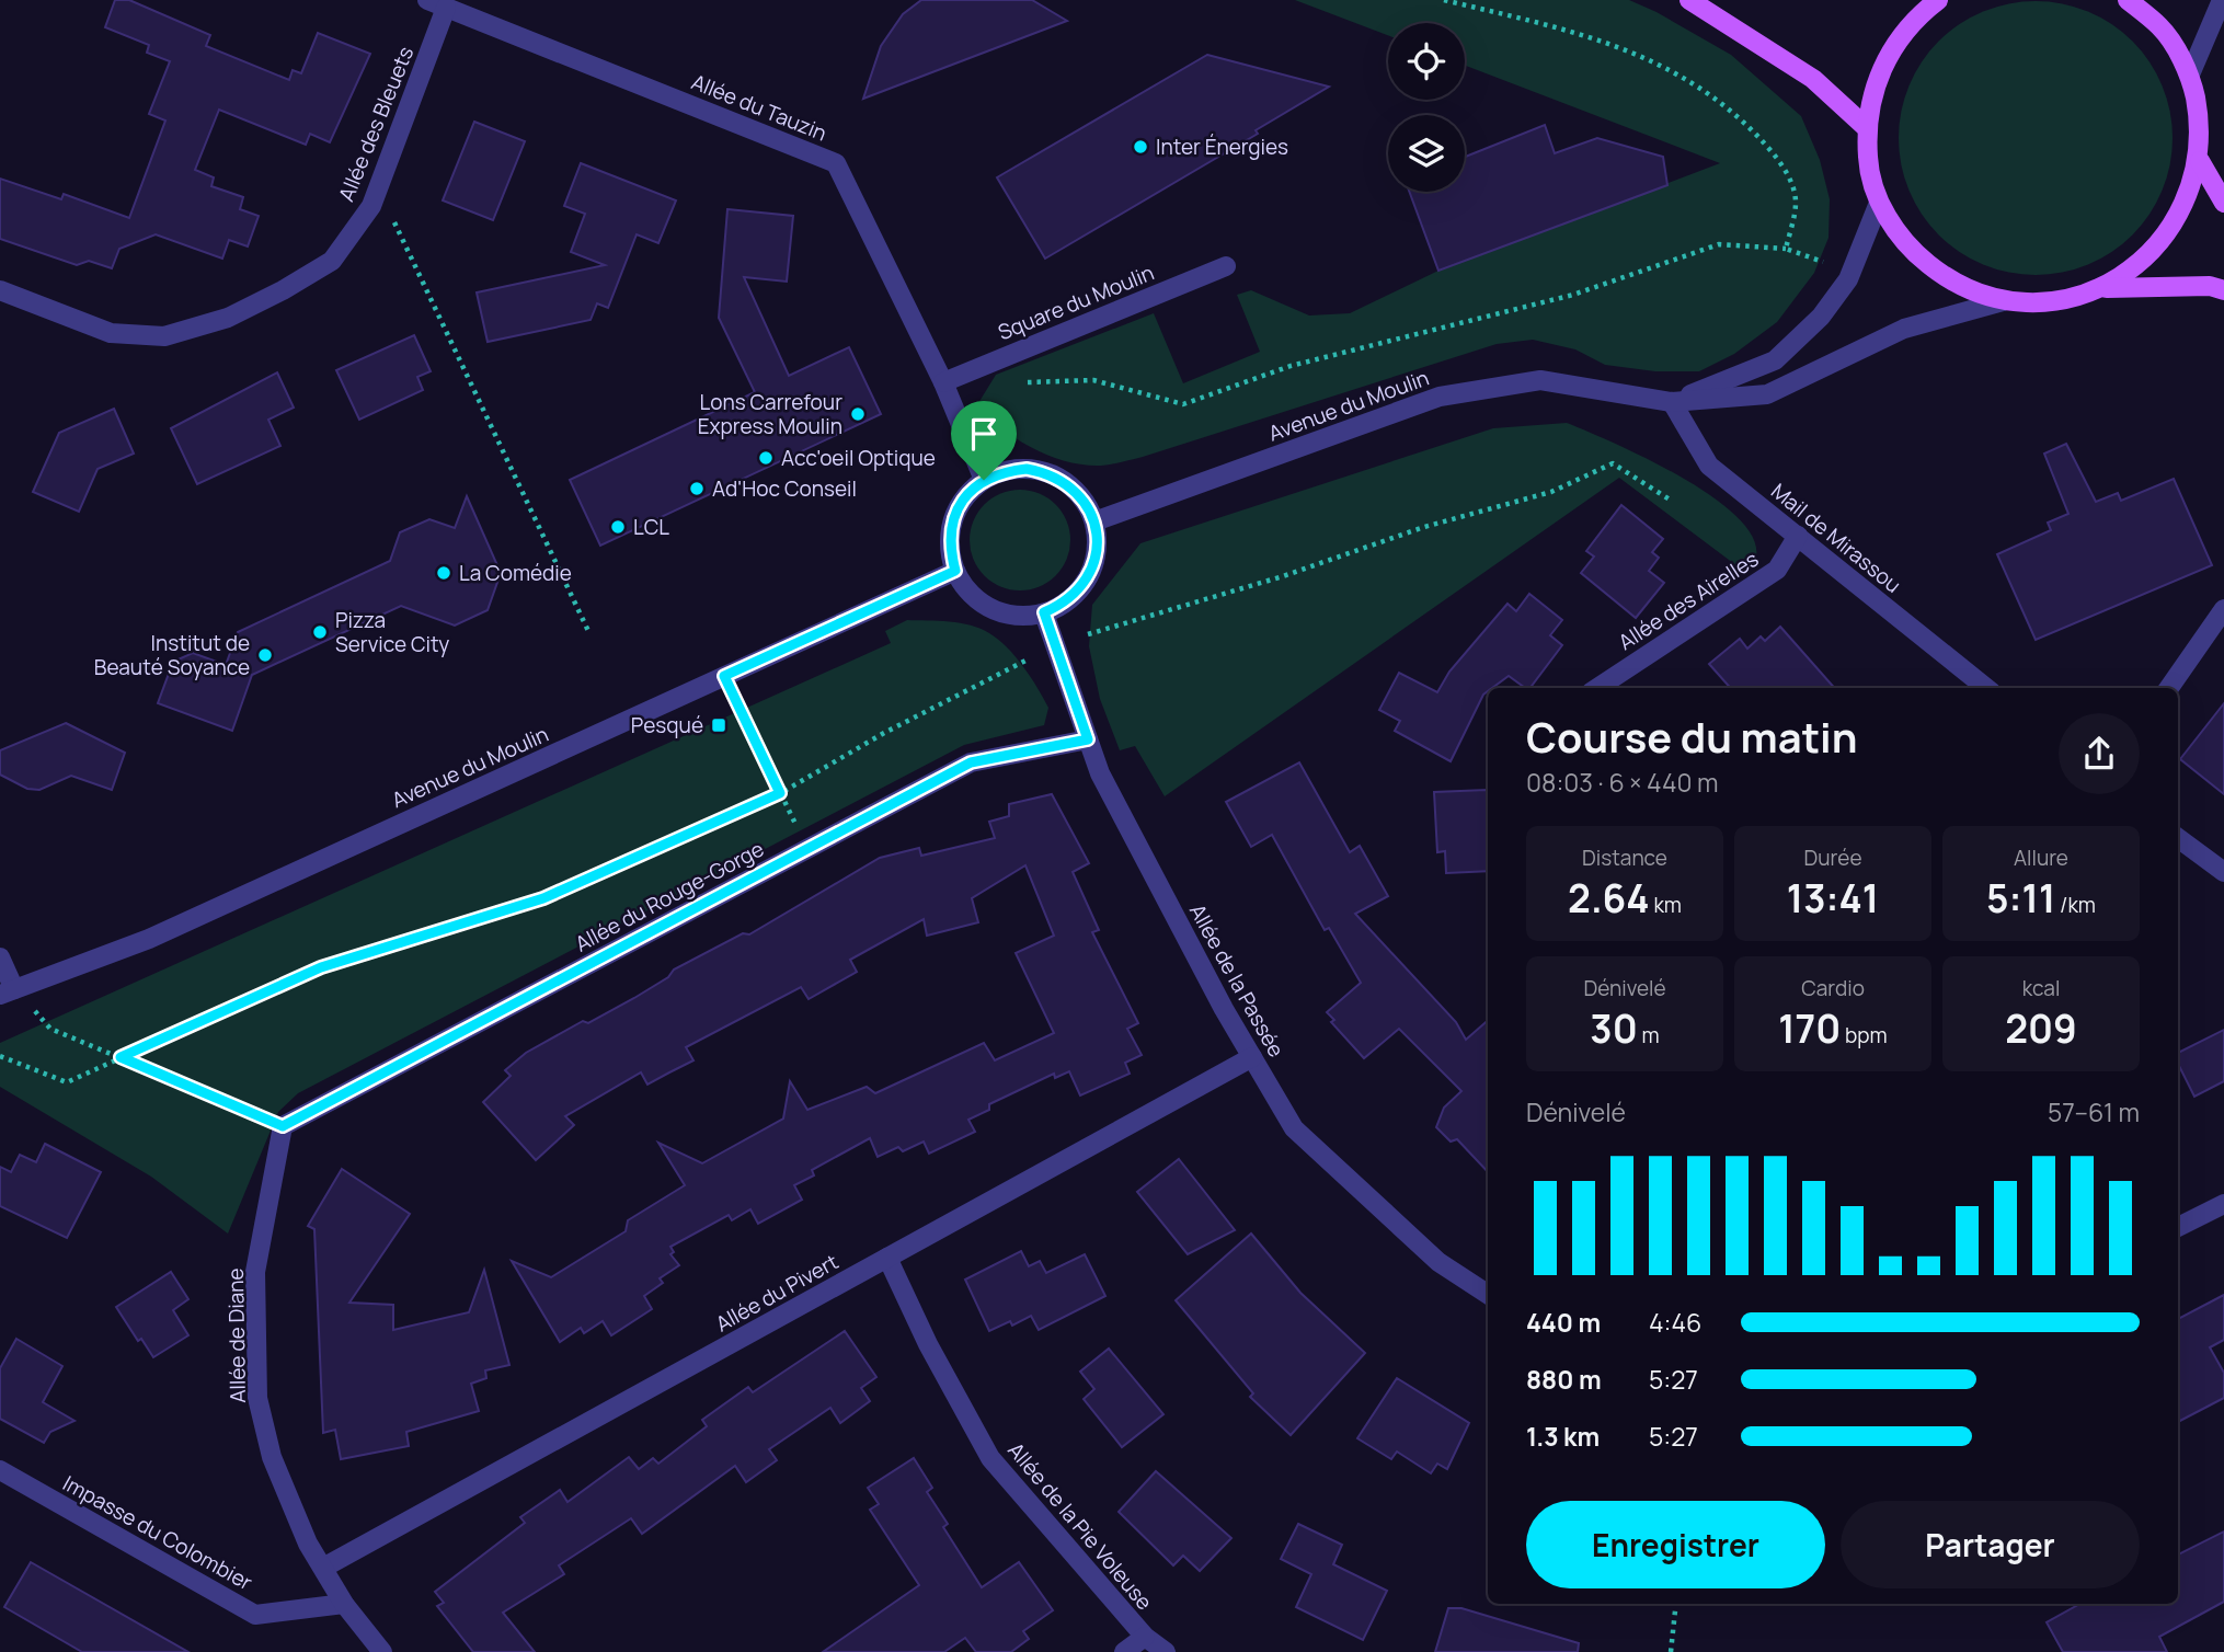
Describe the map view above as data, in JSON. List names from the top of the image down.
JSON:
{
  "streets": {
    "street": [
      "Allée du Tauzin",
      "Allée des Bleuets",
      "Square du Moulin",
      "Avenue du Moulin",
      "Mail de Mirassou",
      "Allée des Airelles",
      "Allée du Rouge-Gorge",
      "Allée de la Passée",
      "Allée du Pivert",
      "Allée de Diane",
      "Allée de la Pie Voleuse",
      "Impasse du Colombier"
    ]
  },
  "crossings": [
    ["Allée du Tauzin", "Allée des Bleuets"],
    ["Allée du Tauzin", "Square du Moulin"],
    ["Allée du Tauzin", "Avenue du Moulin"],
    ["Allée du Tauzin", "Allée de la Passée"],
    ["Avenue du Moulin", "Mail de Mirassou"],
    ["Avenue du Moulin", "Allée de la Passée"],
    ["Mail de Mirassou", "Allée des Airelles"],
    ["Allée du Rouge-Gorge", "Allée de la Passée"],
    ["Allée du Rouge-Gorge", "Allée de Diane"],
    ["Allée de la Passée", "Allée du Pivert"],
    ["Allée du Pivert", "Allée de Diane"],
    ["Allée du Pivert", "Allée de la Pie Voleuse"],
    ["Allée de Diane", "Impasse du Colombier"]
  ],
  "places": {
    "other": [
      "Inter Énergies",
      "Lons Carrefour Express Moulin",
      "Acc'oeil Optique",
      "Ad'Hoc Conseil",
      "LCL",
      "La Comédie",
      "Pizza Service City",
      "Institut de Beauté Soyance"
    ],
    "transit": ["Pesqué"]
  },
  "page": {
    "heading": ["Course du matin", "08:03 · 6 × 440 m"],
    "stats": [
      ["Distance", "2.64 km"],
      ["Durée", "13:41"],
      ["Allure", "5:11 /km"],
      ["Dénivelé", "30 m"],
      ["Cardio", "170 bpm"],
      ["kcal", "209"]
    ],
    "chart": ["Dénivelé", "57–61 m"],
    "list": [
      {
        "name": "440 m",
        "note": "4:46"
      },
      {
        "name": "880 m",
        "note": "5:27"
      },
      {
        "name": "1.3 km",
        "note": "5:27"
      }
    ],
    "buttons": ["Enregistrer", "Partager"]
  }
}
